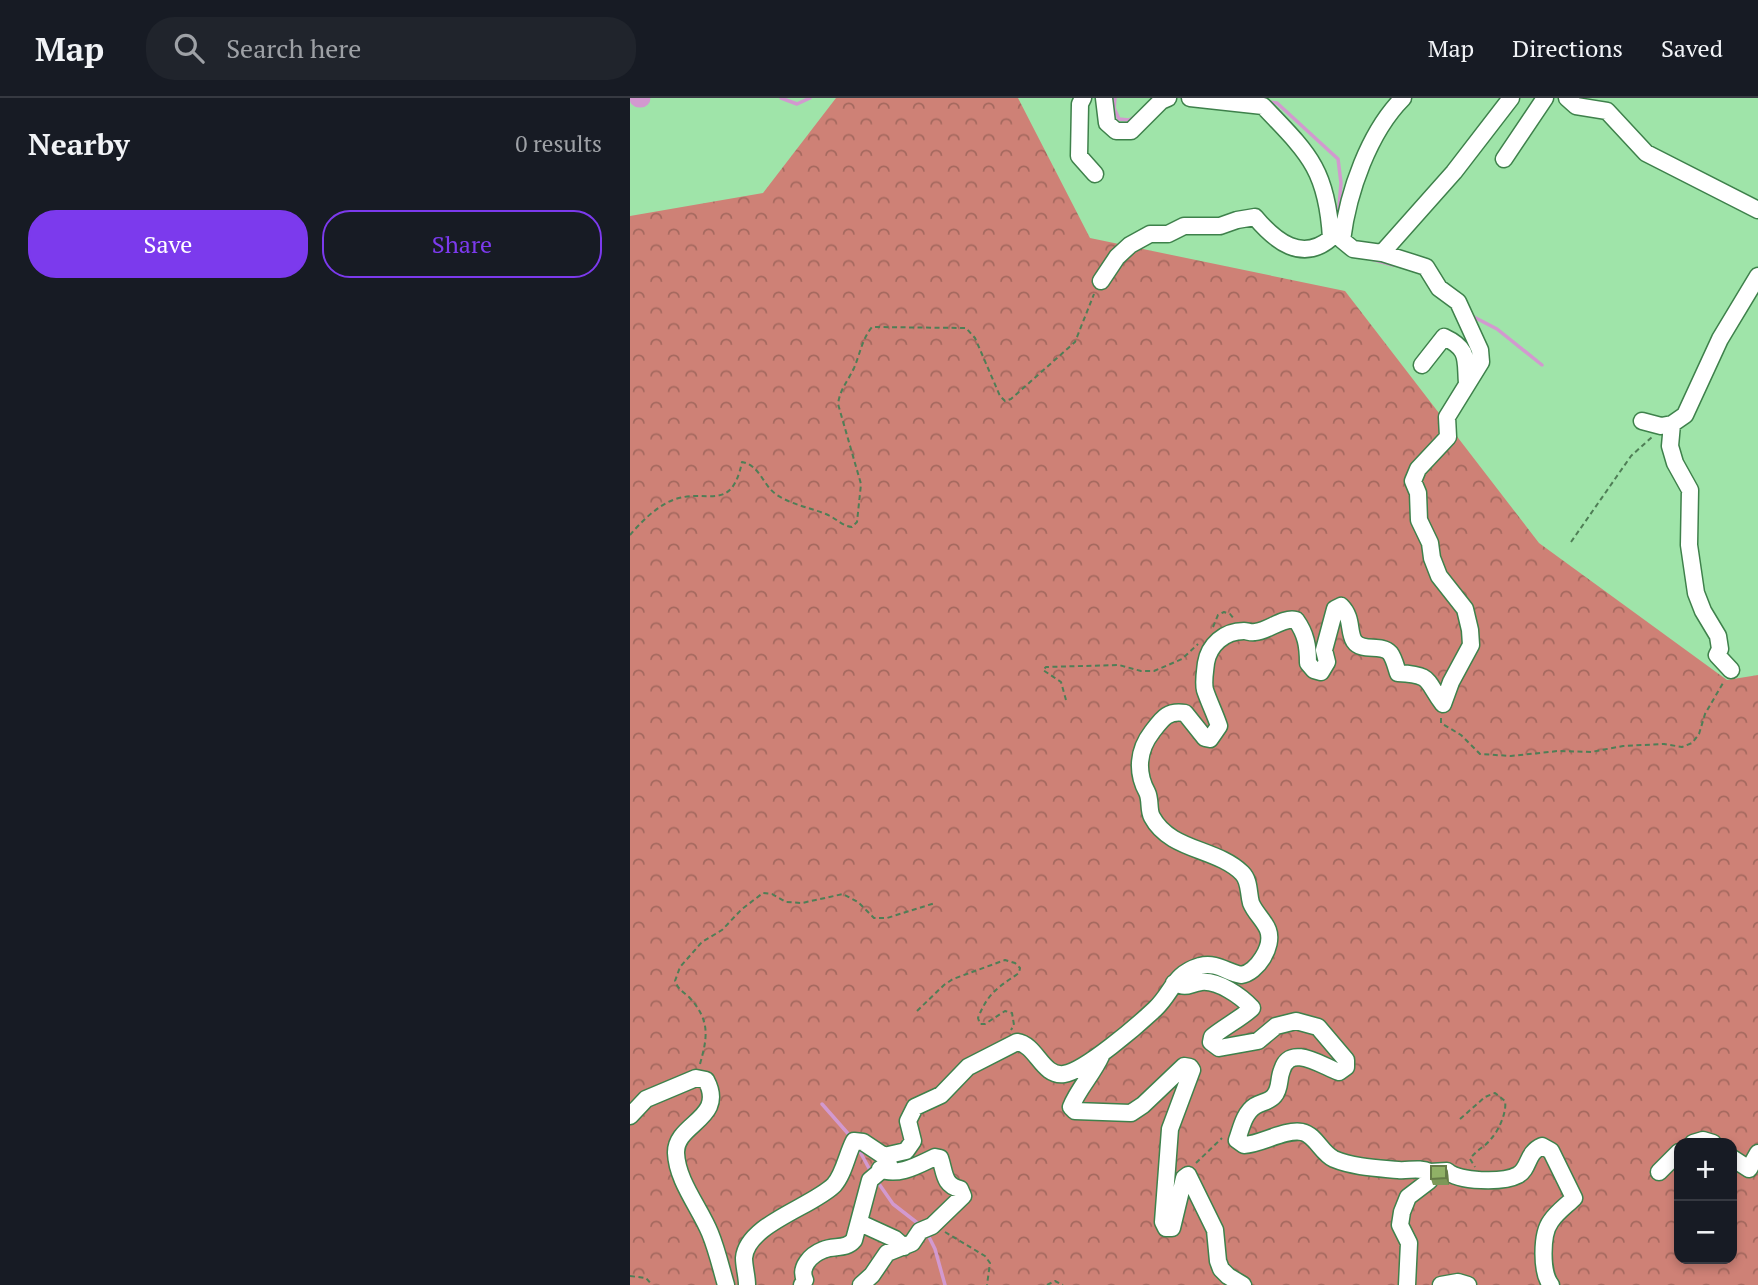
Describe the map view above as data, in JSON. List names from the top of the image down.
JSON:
{
  "page": {
    "header": "Map",
    "search": "Search here",
    "nav": ["Map", "Directions", "Saved"],
    "heading": ["Nearby", "0 results"],
    "buttons": ["Save", "Share"],
    "map_buttons": ["+", "−"]
  }
}
